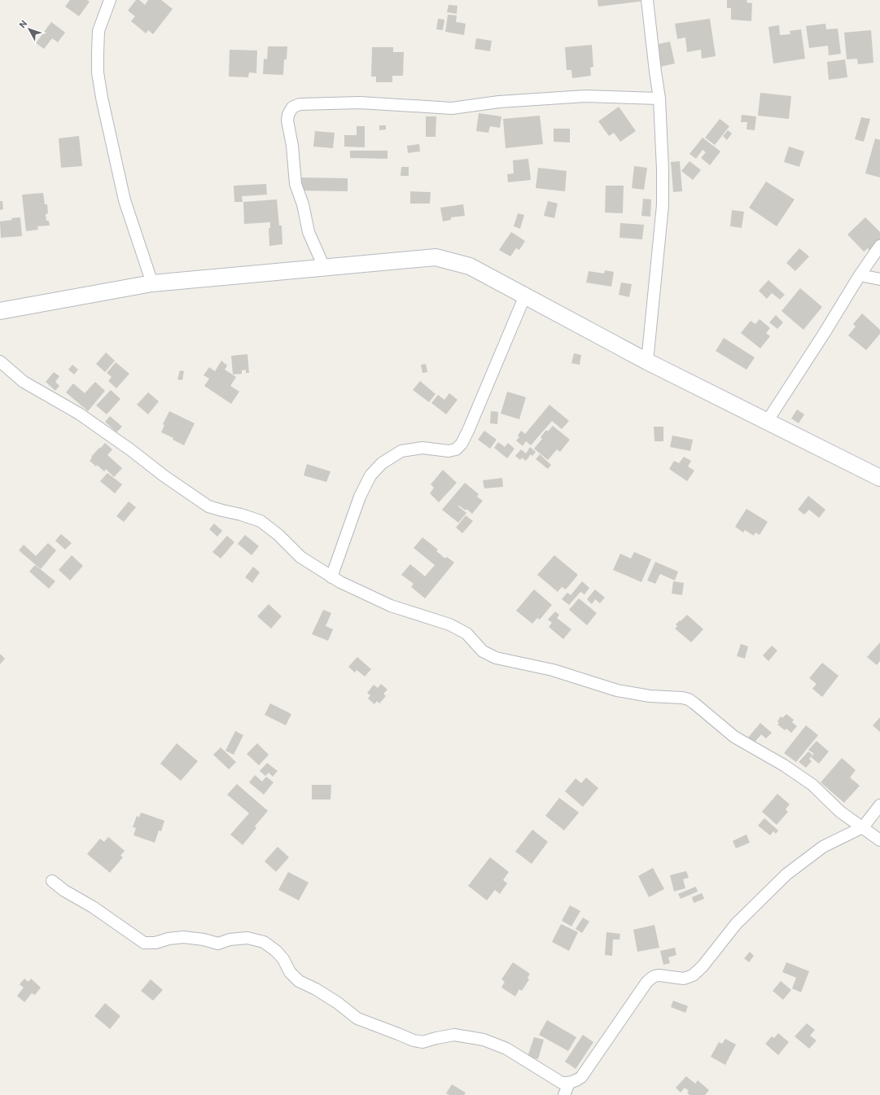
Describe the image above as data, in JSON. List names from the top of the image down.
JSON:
{
  "north": "top left"
}
